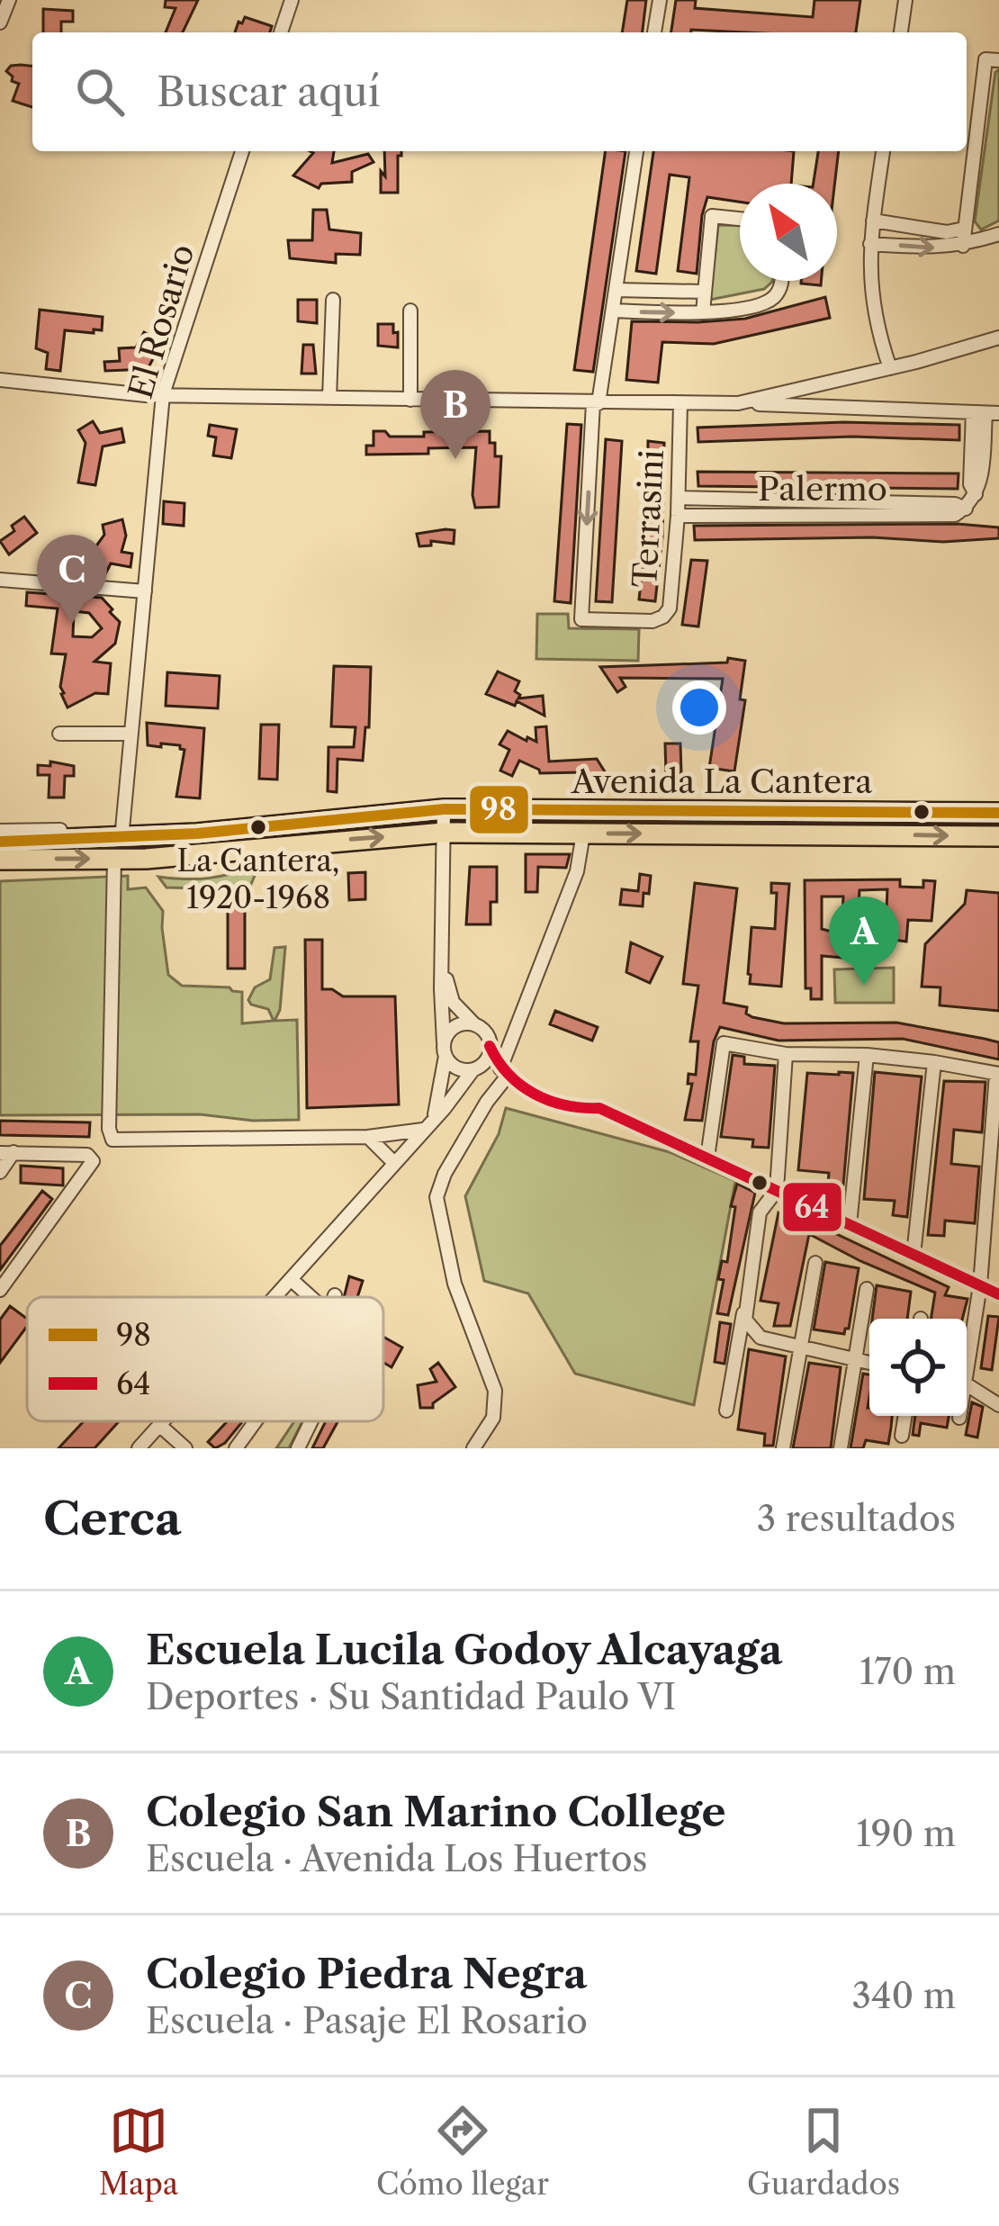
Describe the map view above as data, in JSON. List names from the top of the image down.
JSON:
{
  "streets": {
    "highway": ["Avenida La Cantera"],
    "street": ["El Rosario", "Palermo", "Terrasini"]
  },
  "crossings": [
    ["El Rosario", "Avenida La Cantera"],
    ["Palermo", "Terrasini"]
  ],
  "places": ["La Cantera, 1920-1968"],
  "lines": ["transit line 98", "transit line 64"],
  "legend": ["98", "64"],
  "north": "top left",
  "page": {
    "search": "Buscar aquí",
    "pins": ["B", "C", "A"],
    "heading": ["Cerca", "3 resultados"],
    "list": [
      {
        "mark": "A",
        "name": "Escuela Lucila Godoy Alcayaga",
        "note": "Deportes · Su Santidad Paulo VI",
        "value": "170 m"
      },
      {
        "mark": "B",
        "name": "Colegio San Marino College",
        "note": "Escuela · Avenida Los Huertos",
        "value": "190 m"
      },
      {
        "mark": "C",
        "name": "Colegio Piedra Negra",
        "note": "Escuela · Pasaje El Rosario",
        "value": "340 m"
      }
    ],
    "nav": ["Mapa", "Cómo llegar", "Guardados"]
  }
}
